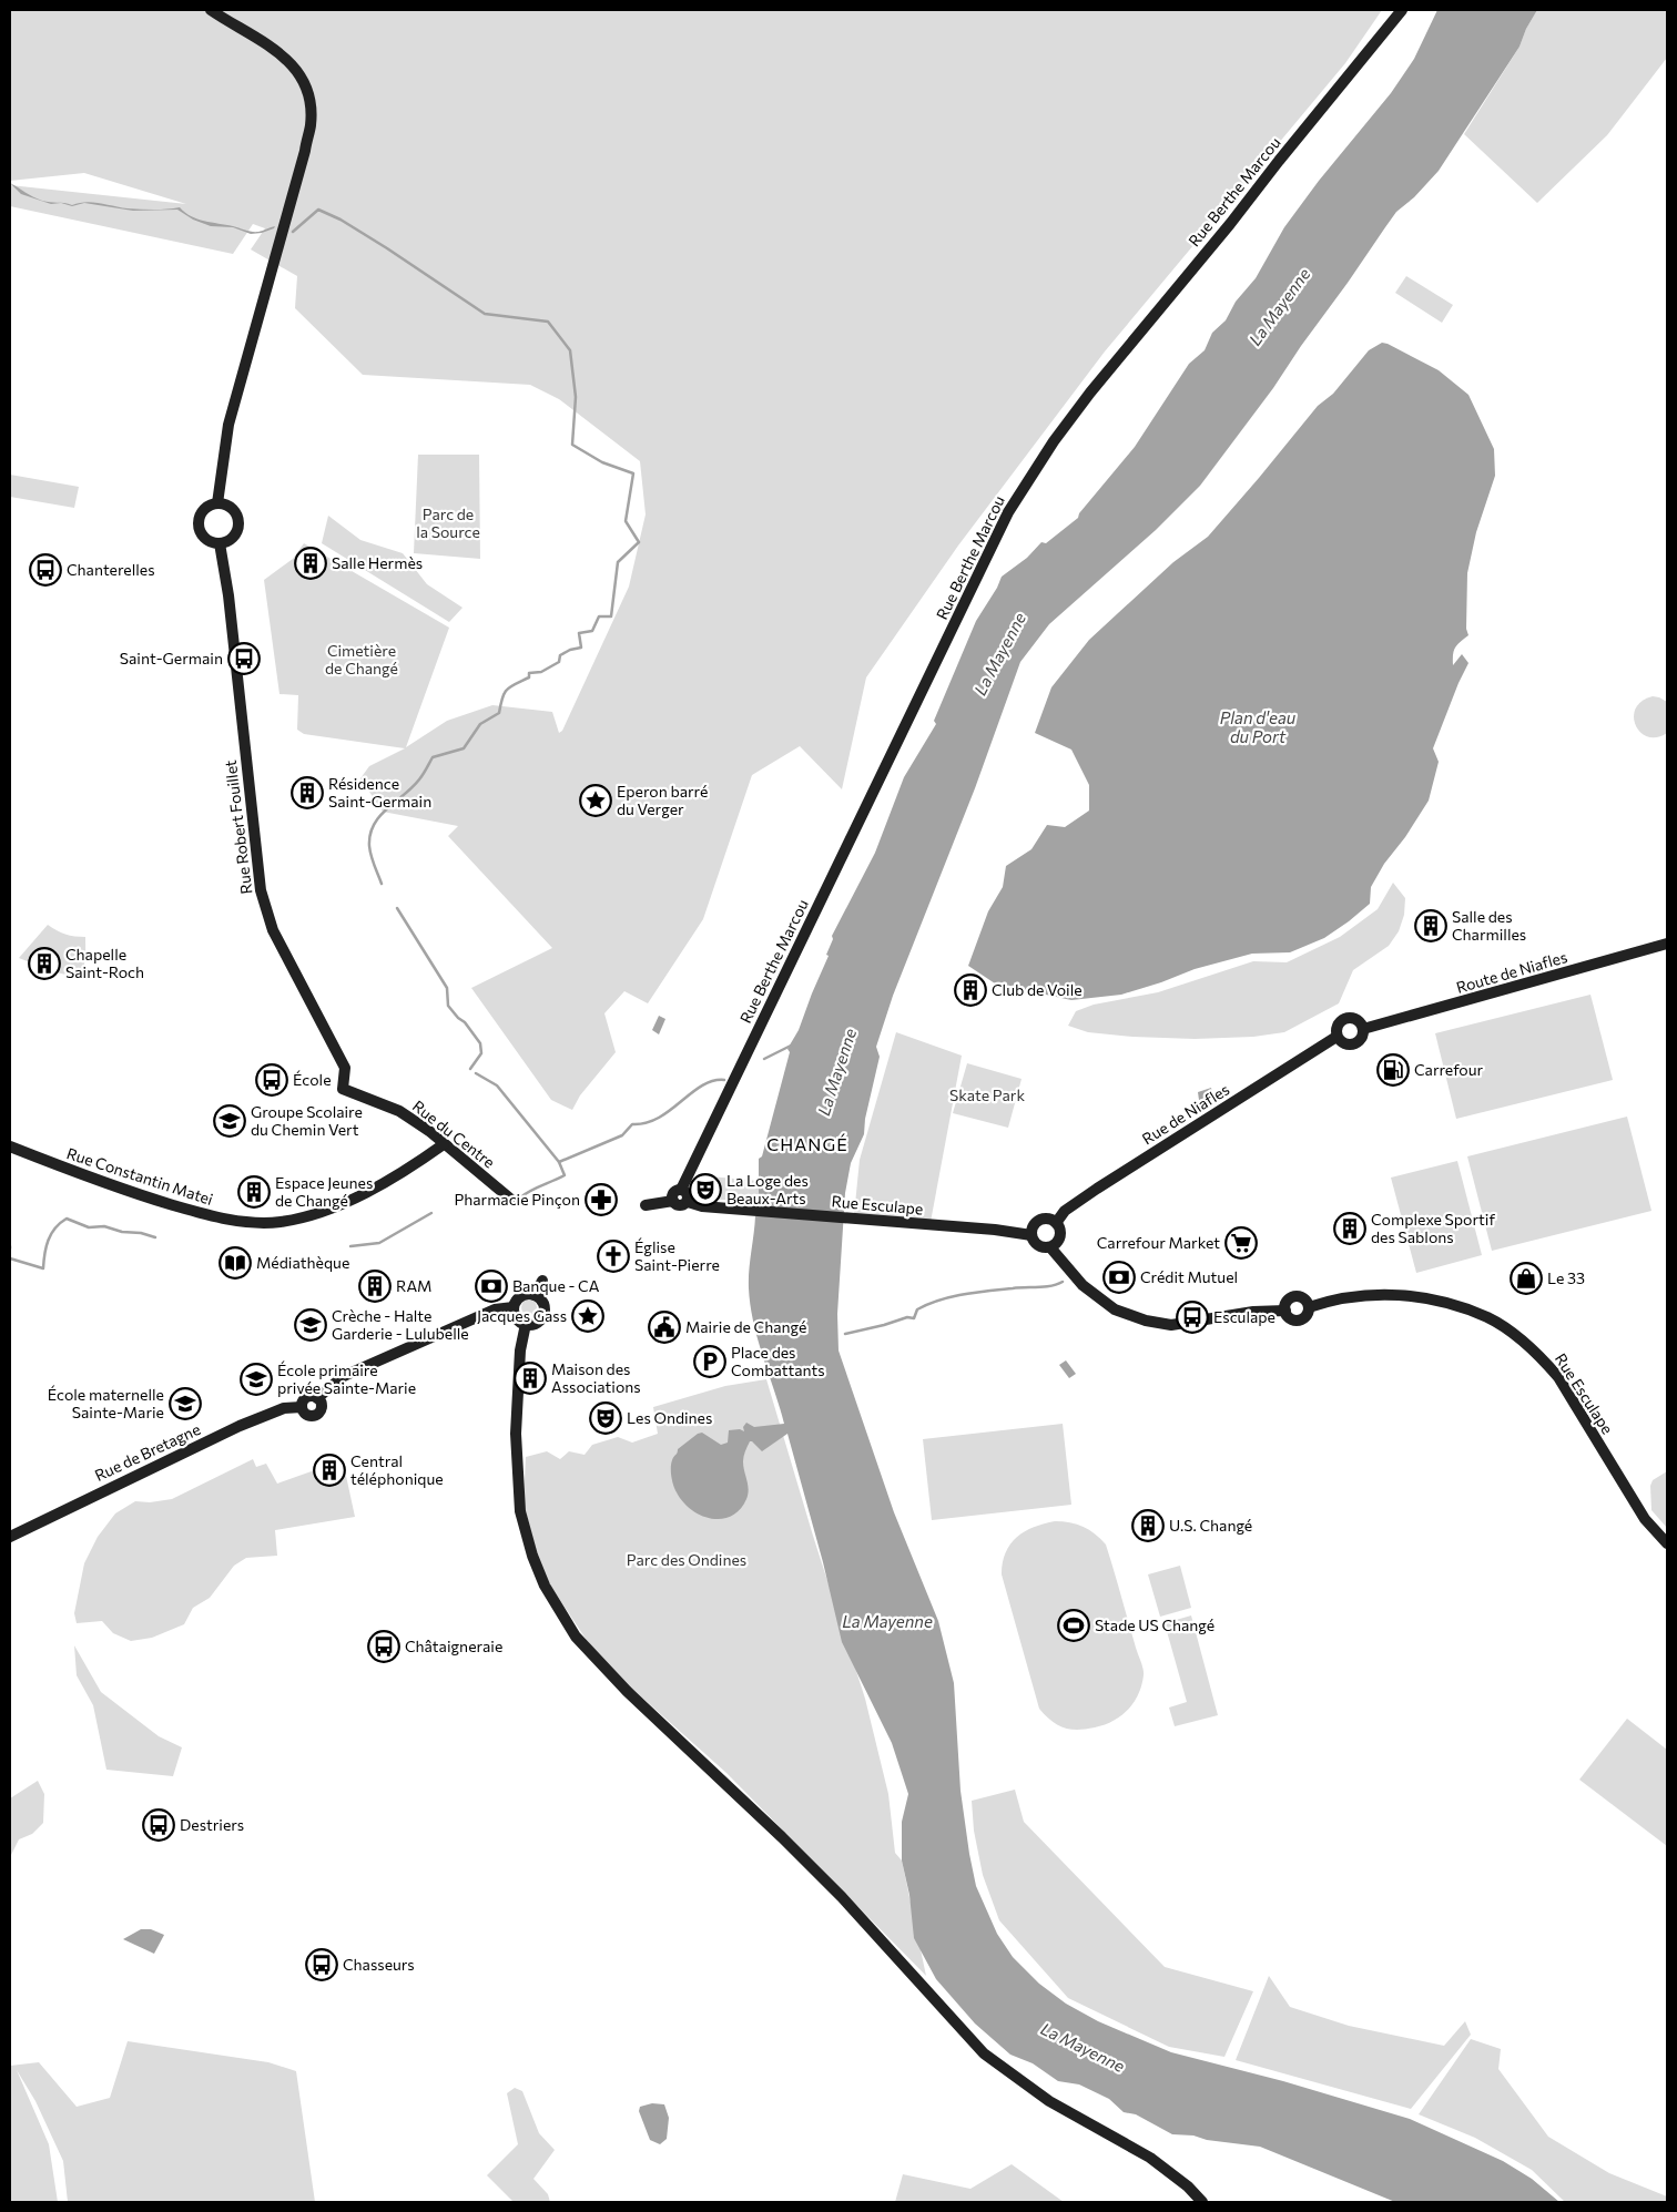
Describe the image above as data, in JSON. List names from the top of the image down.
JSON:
{
  "streets": {
    "street": [
      "Rue Berthe Marcou",
      "Rue Robert Fouillet",
      "Route de Niafles",
      "Rue de Niafles",
      "Rue du Centre",
      "Rue Constantin Matei",
      "Rue Esculape",
      "Rue de Bretagne"
    ]
  },
  "crossings": [
    ["Rue Berthe Marcou", "Rue Esculape"],
    ["Rue Robert Fouillet", "Rue du Centre"],
    ["Route de Niafles", "Rue de Niafles"],
    ["Rue de Niafles", "Rue Esculape"],
    ["Rue du Centre", "Rue Constantin Matei"]
  ],
  "districts": ["CHANGÉ"],
  "water": ["La Mayenne", "Plan d'eau du Port"],
  "parks": [
    "Parc de la Source",
    "Cimetière de Changé",
    "Skate Park",
    "Parc des Ondines"
  ],
  "places": {
    "building": [
      "Salle Hermès",
      "Résidence Saint-Germain",
      "Salle des Charmilles",
      "Chapelle Saint-Roch",
      "Club de Voile",
      "Espace Jeunes de Changé",
      "Complexe Sportif des Sablons",
      "RAM",
      "Maison des Associations",
      "Central téléphonique",
      "U.S. Changé"
    ],
    "bus stop": [
      "Chanterelles",
      "Saint-Germain",
      "École",
      "Esculape",
      "Châtaigneraie",
      "Destriers",
      "Chasseurs"
    ],
    "place": ["Eperon barré du Verger", "Jacques Gass"],
    "fuel station": ["Carrefour"],
    "school or university": [
      "Groupe Scolaire du Chemin Vert",
      "Crèche - Halte Garderie - Lulubelle",
      "École primaire privée Sainte-Marie",
      "École maternelle Sainte-Marie"
    ],
    "theatre": ["La Loge des Beaux-Arts", "Les Ondines"],
    "pharmacy": ["Pharmacie Pinçon"],
    "supermarket": ["Carrefour Market"],
    "church": ["Église Saint-Pierre"],
    "library": ["Médiathèque"],
    "bank": ["Crédit Mutuel", "Banque - CA"],
    "shop": ["Le 33"],
    "public building": ["Mairie de Changé"],
    "parking": ["Place des Combattants"],
    "sports": ["Stade US Changé"]
  }
}
